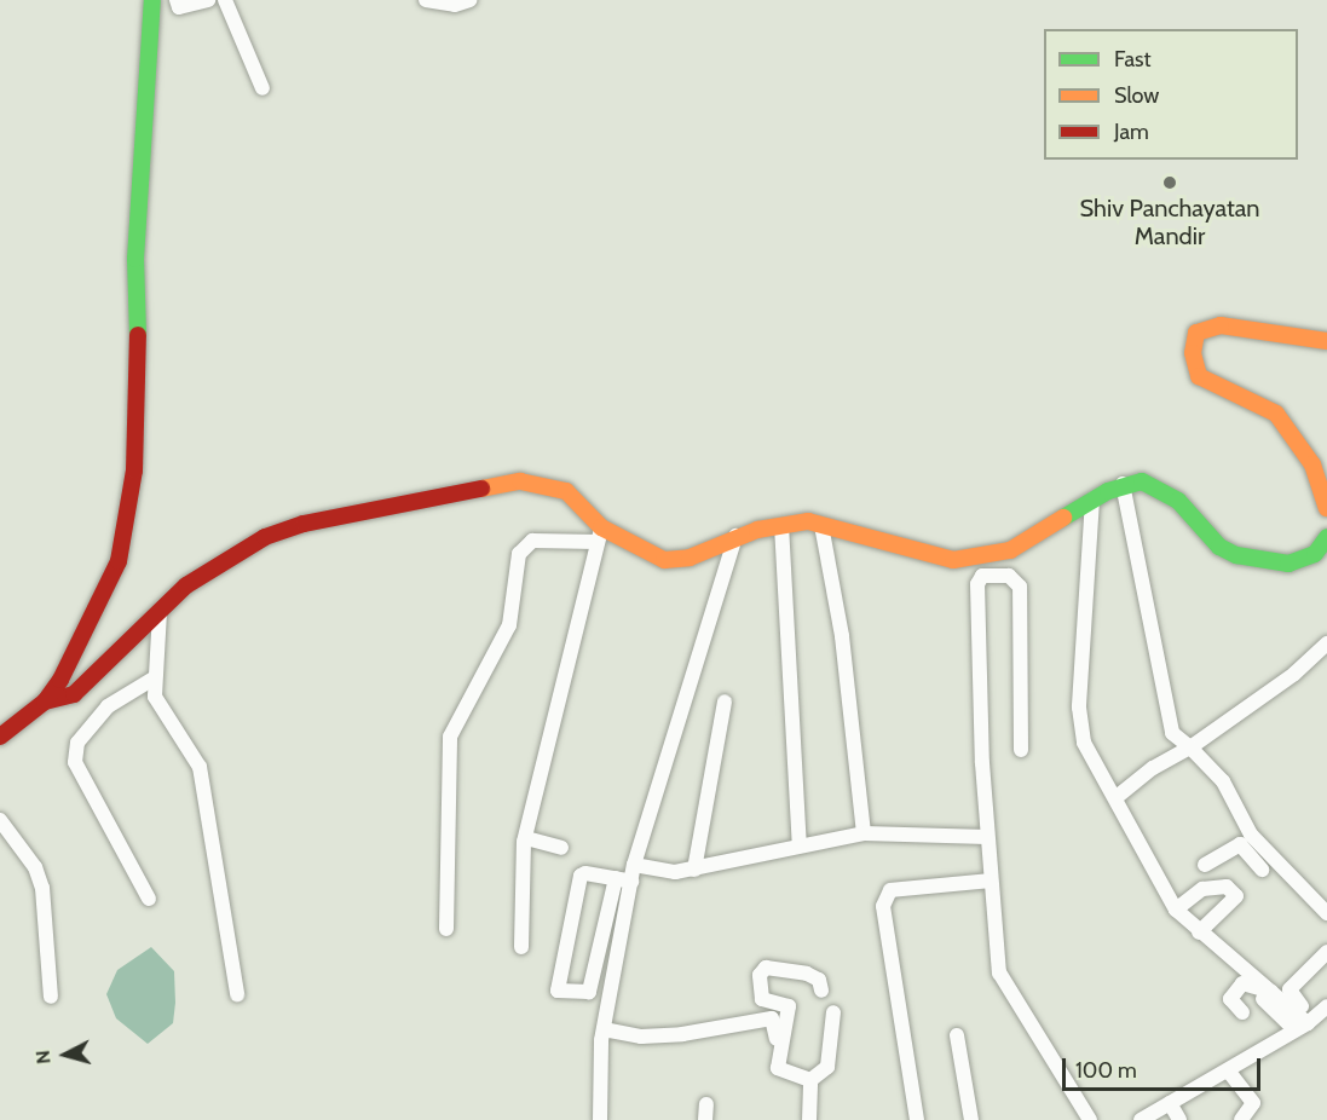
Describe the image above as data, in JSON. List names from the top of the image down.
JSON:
{
  "places": ["Shiv Panchayatan Mandir"],
  "legend": ["Fast", "Slow", "Jam"],
  "scale_bar": "100 m",
  "north": "left"
}
